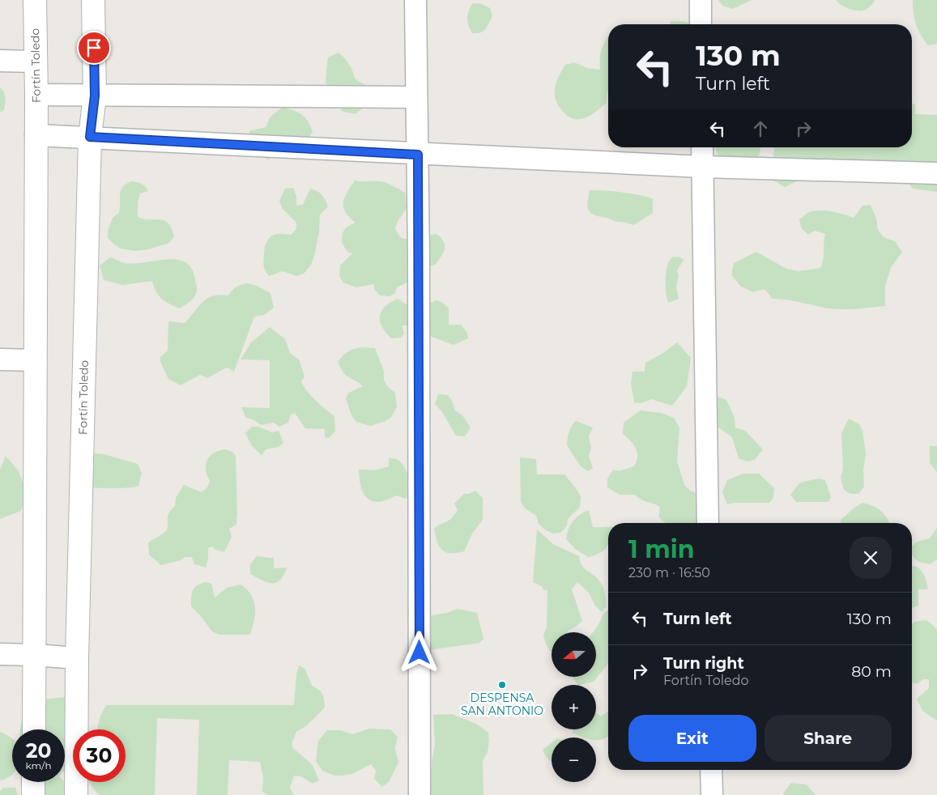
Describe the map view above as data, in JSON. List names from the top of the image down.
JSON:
{
  "streets": {
    "street": ["Fortín Toledo"]
  },
  "places": ["DESPENSA SAN ANTONIO"],
  "north": "left",
  "page": {
    "turn": ["130 m", "Turn left"],
    "heading": ["1 min", "230 m · 16:50"],
    "list": [
      {
        "name": "Turn left",
        "value": "130 m"
      },
      {
        "name": "Turn right",
        "note": "Fortín Toledo",
        "value": "80 m"
      }
    ],
    "map_buttons": ["+", "−"],
    "buttons": ["Exit", "Share"],
    "speed": "20 km/h",
    "limit": "30"
  }
}
